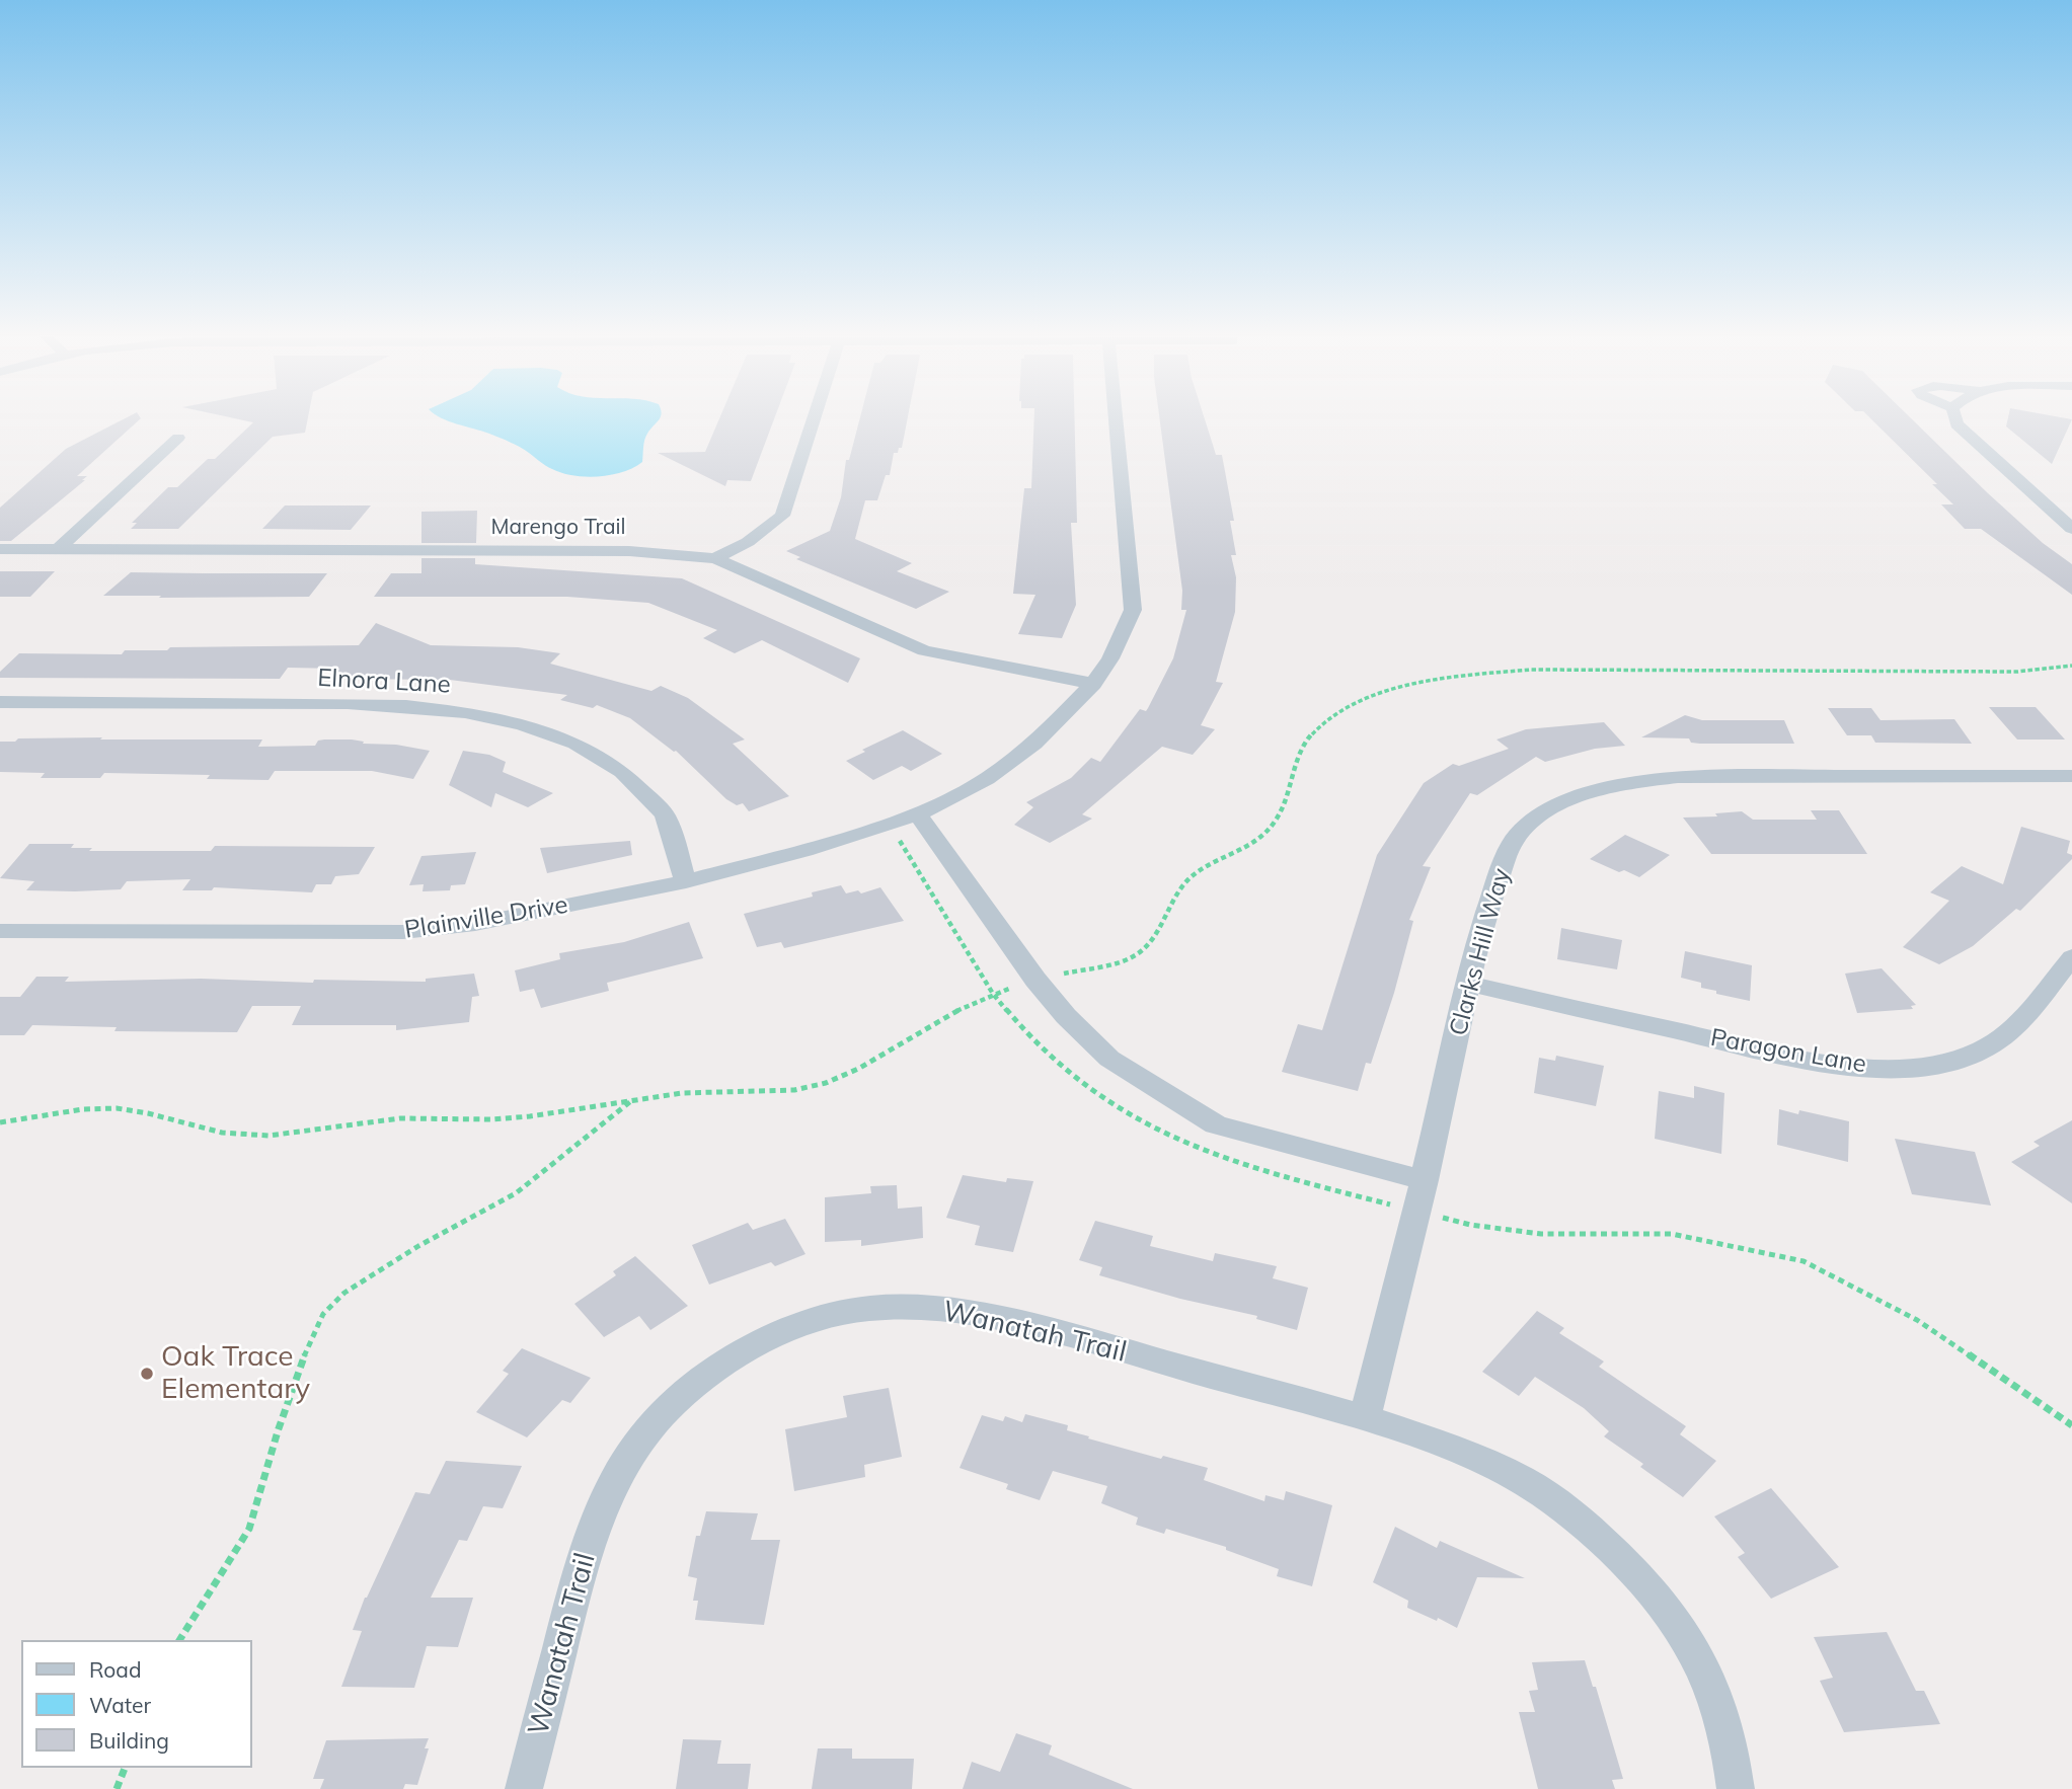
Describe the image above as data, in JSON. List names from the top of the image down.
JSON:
{
  "streets": {
    "street": [
      "Marengo Trail",
      "Elnora Lane",
      "Plainville Drive",
      "Clarks Hill Way",
      "Paragon Lane",
      "Wanatah Trail"
    ]
  },
  "crossings": [
    ["Marengo Trail", "Plainville Drive"],
    ["Elnora Lane", "Plainville Drive"],
    ["Clarks Hill Way", "Paragon Lane"],
    ["Clarks Hill Way", "Wanatah Trail"]
  ],
  "places": ["Oak Trace Elementary"],
  "legend": ["Road", "Water", "Building"]
}
